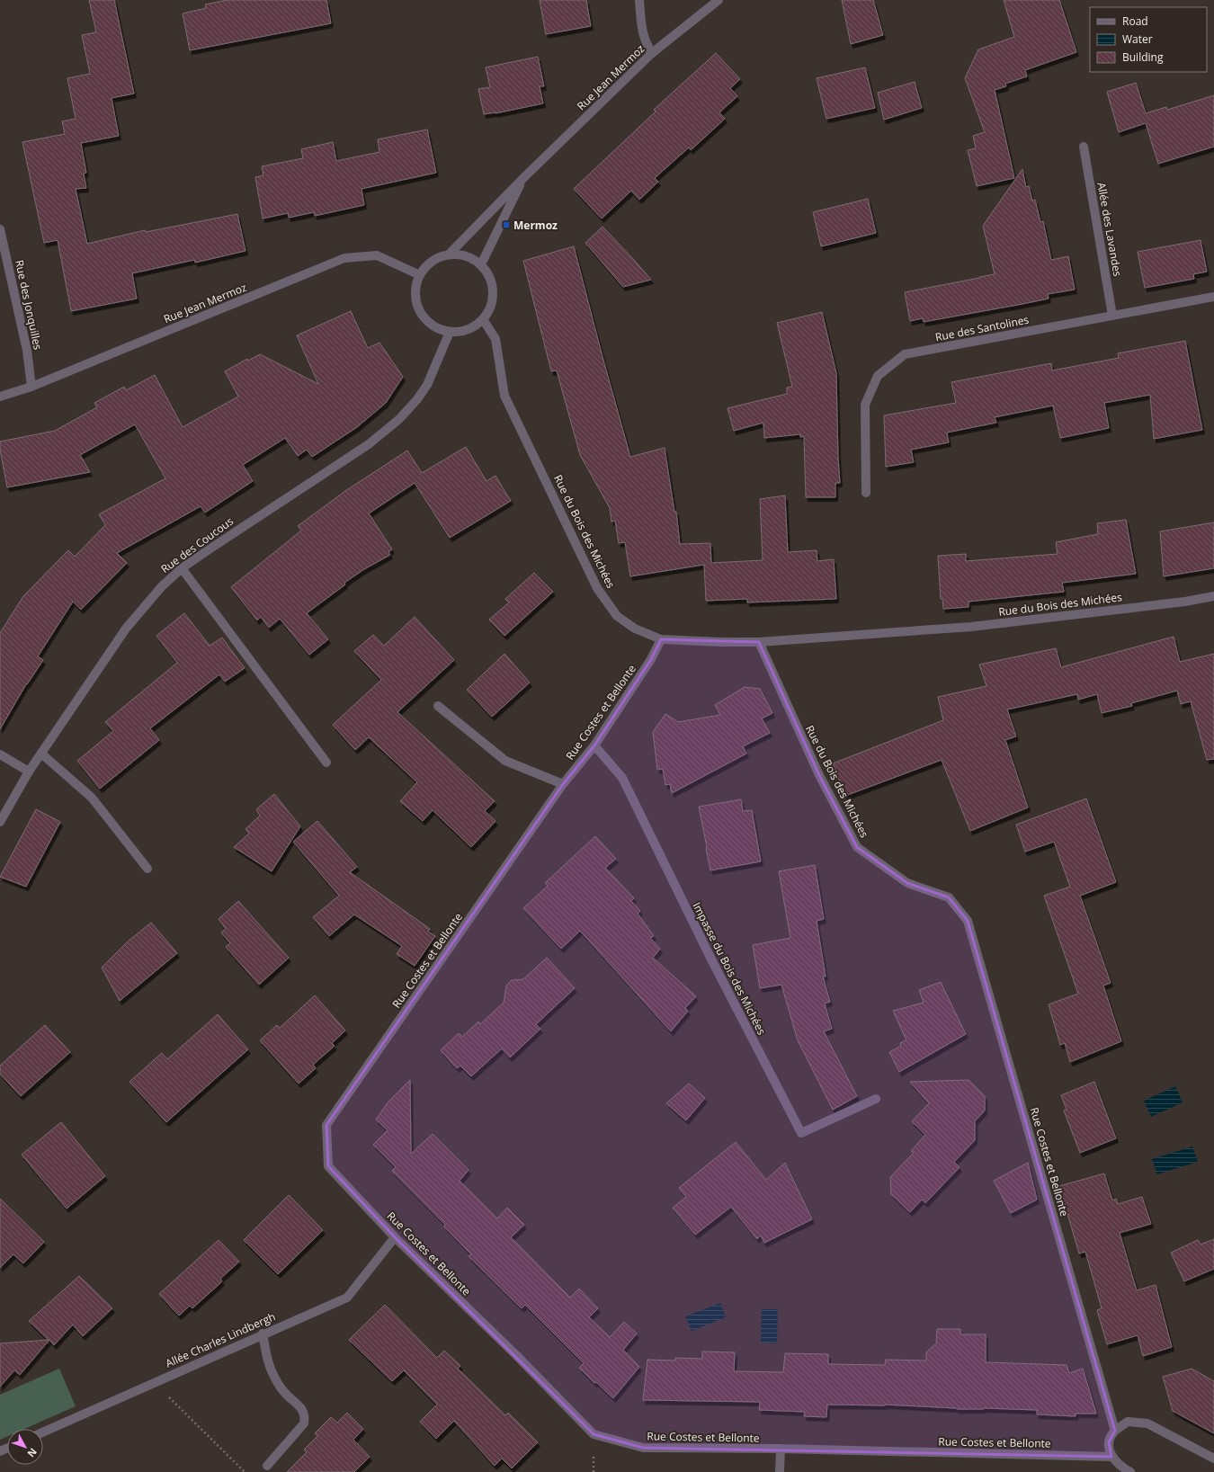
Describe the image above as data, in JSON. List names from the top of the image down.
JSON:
{
  "streets": {
    "street": [
      "Rue Jean Mermoz",
      "Allée des Lavandes",
      "Rue des Jonquilles",
      "Rue des Santolines",
      "Rue du Bois des Michées",
      "Rue des Coucous",
      "Rue Costes et Bellonte",
      "Impasse du Bois des Michées",
      "Allée Charles Lindbergh"
    ]
  },
  "crossings": [
    ["Rue Jean Mermoz", "Rue des Jonquilles"],
    ["Rue Jean Mermoz", "Rue du Bois des Michées"],
    ["Rue Jean Mermoz", "Rue des Coucous"],
    ["Allée des Lavandes", "Rue des Santolines"],
    ["Rue du Bois des Michées", "Rue des Coucous"],
    ["Rue du Bois des Michées", "Rue Costes et Bellonte"],
    ["Rue Costes et Bellonte", "Impasse du Bois des Michées"],
    ["Rue Costes et Bellonte", "Allée Charles Lindbergh"]
  ],
  "places": {
    "transit": ["Mermoz"]
  },
  "legend": ["Road", "Water", "Building"],
  "north": "bottom right"
}
